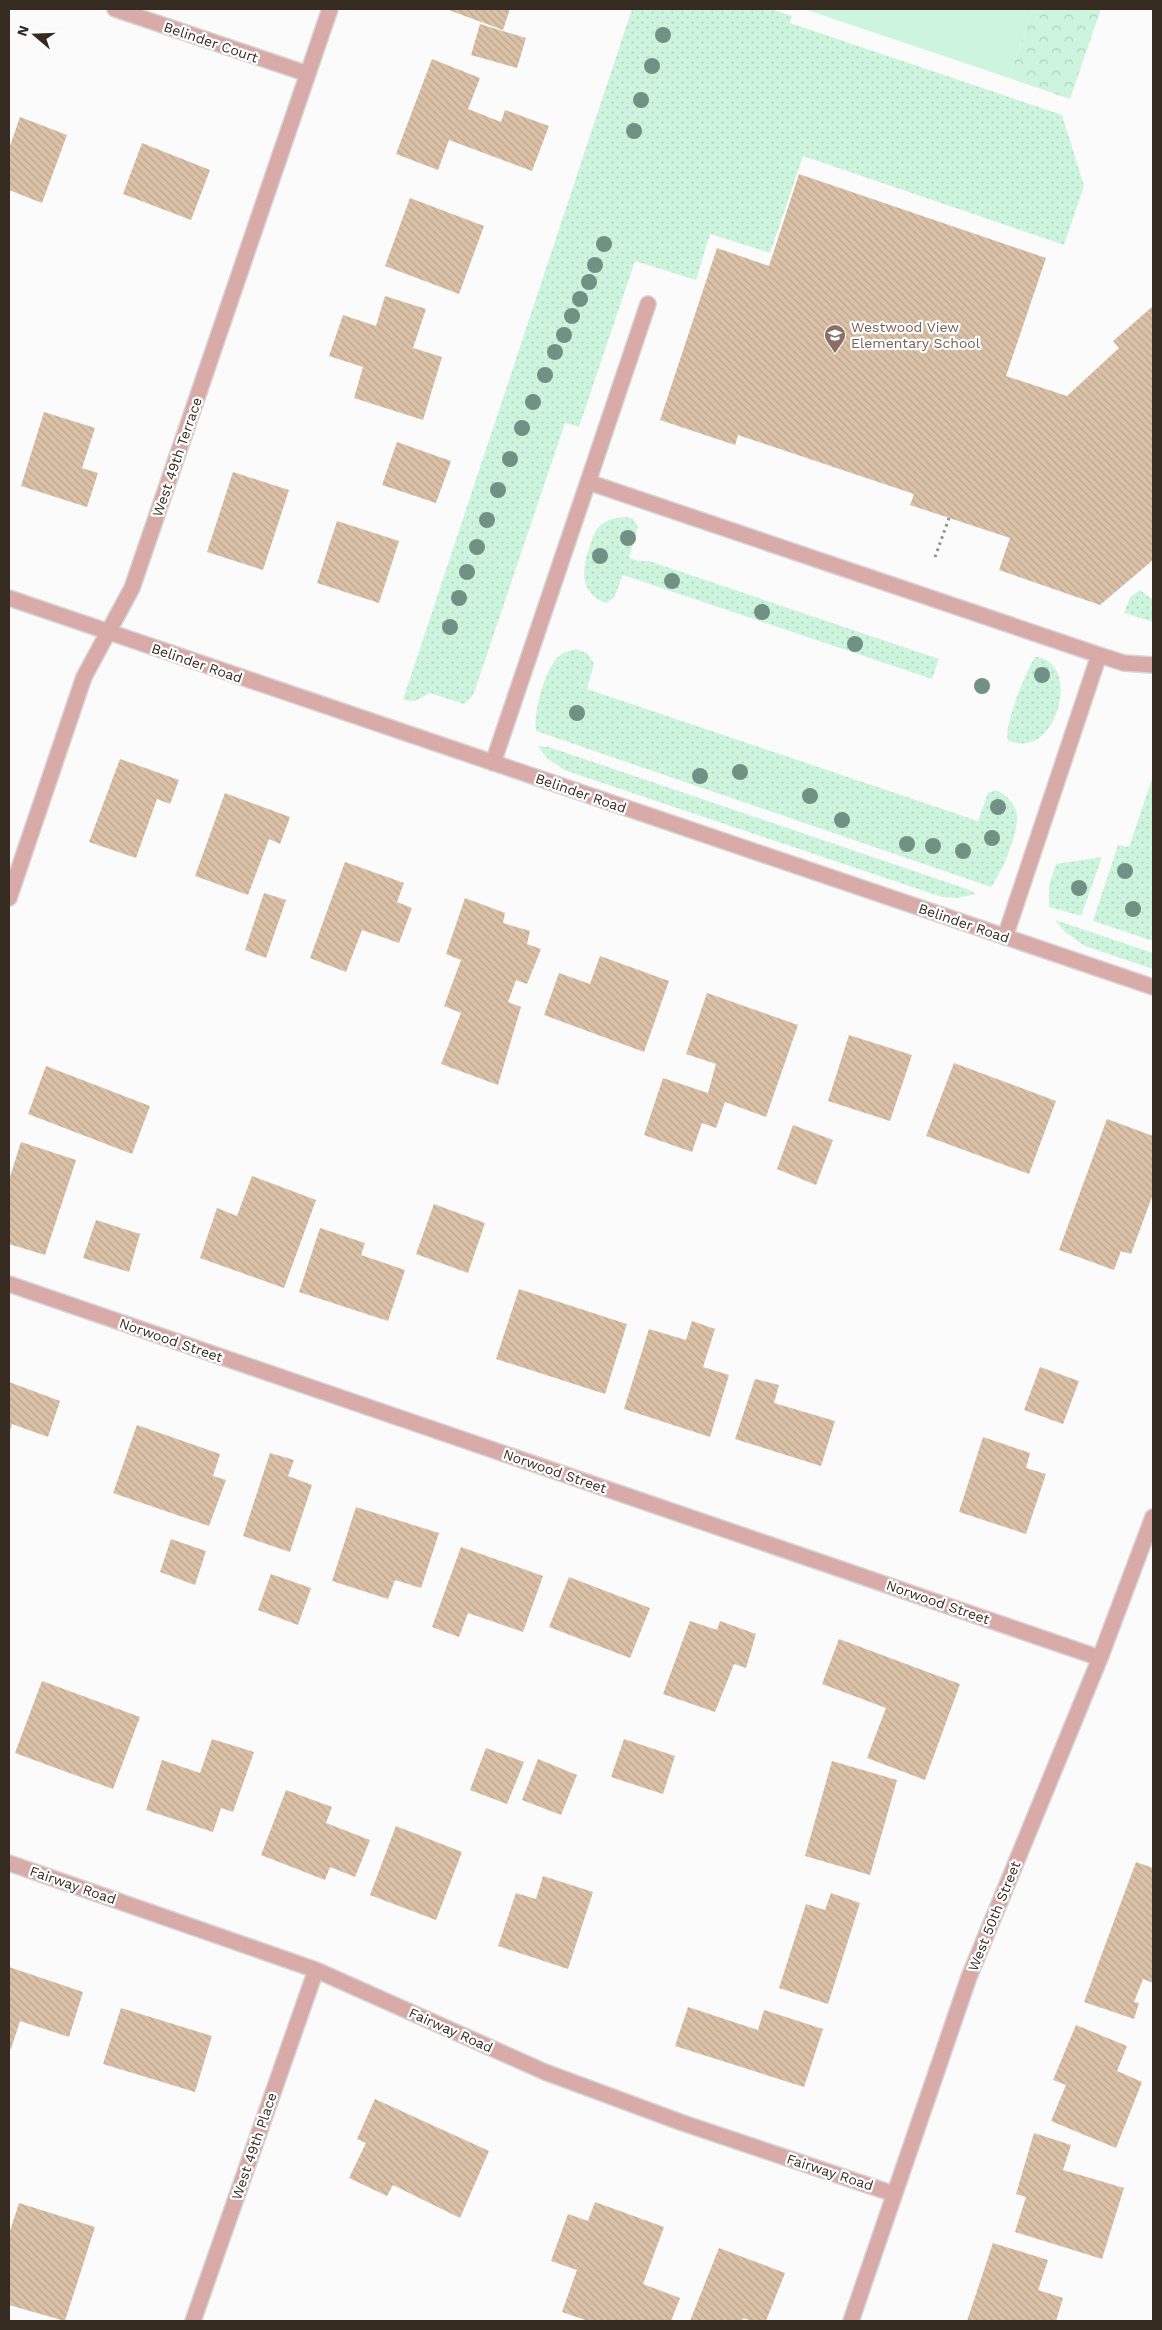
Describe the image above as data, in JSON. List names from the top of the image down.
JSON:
{
  "streets": {
    "street": [
      "Belinder Court",
      "West 49th Terrace",
      "Belinder Road",
      "Norwood Street",
      "Fairway Road",
      "West 50th Street",
      "West 49th Place"
    ]
  },
  "crossings": [
    ["Belinder Court", "West 49th Terrace"],
    ["West 49th Terrace", "Belinder Road"],
    ["Norwood Street", "West 50th Street"],
    ["Fairway Road", "West 50th Street"],
    ["Fairway Road", "West 49th Place"]
  ],
  "places": {
    "school or university": ["Westwood View Elementary School"]
  },
  "north": "left"
}
